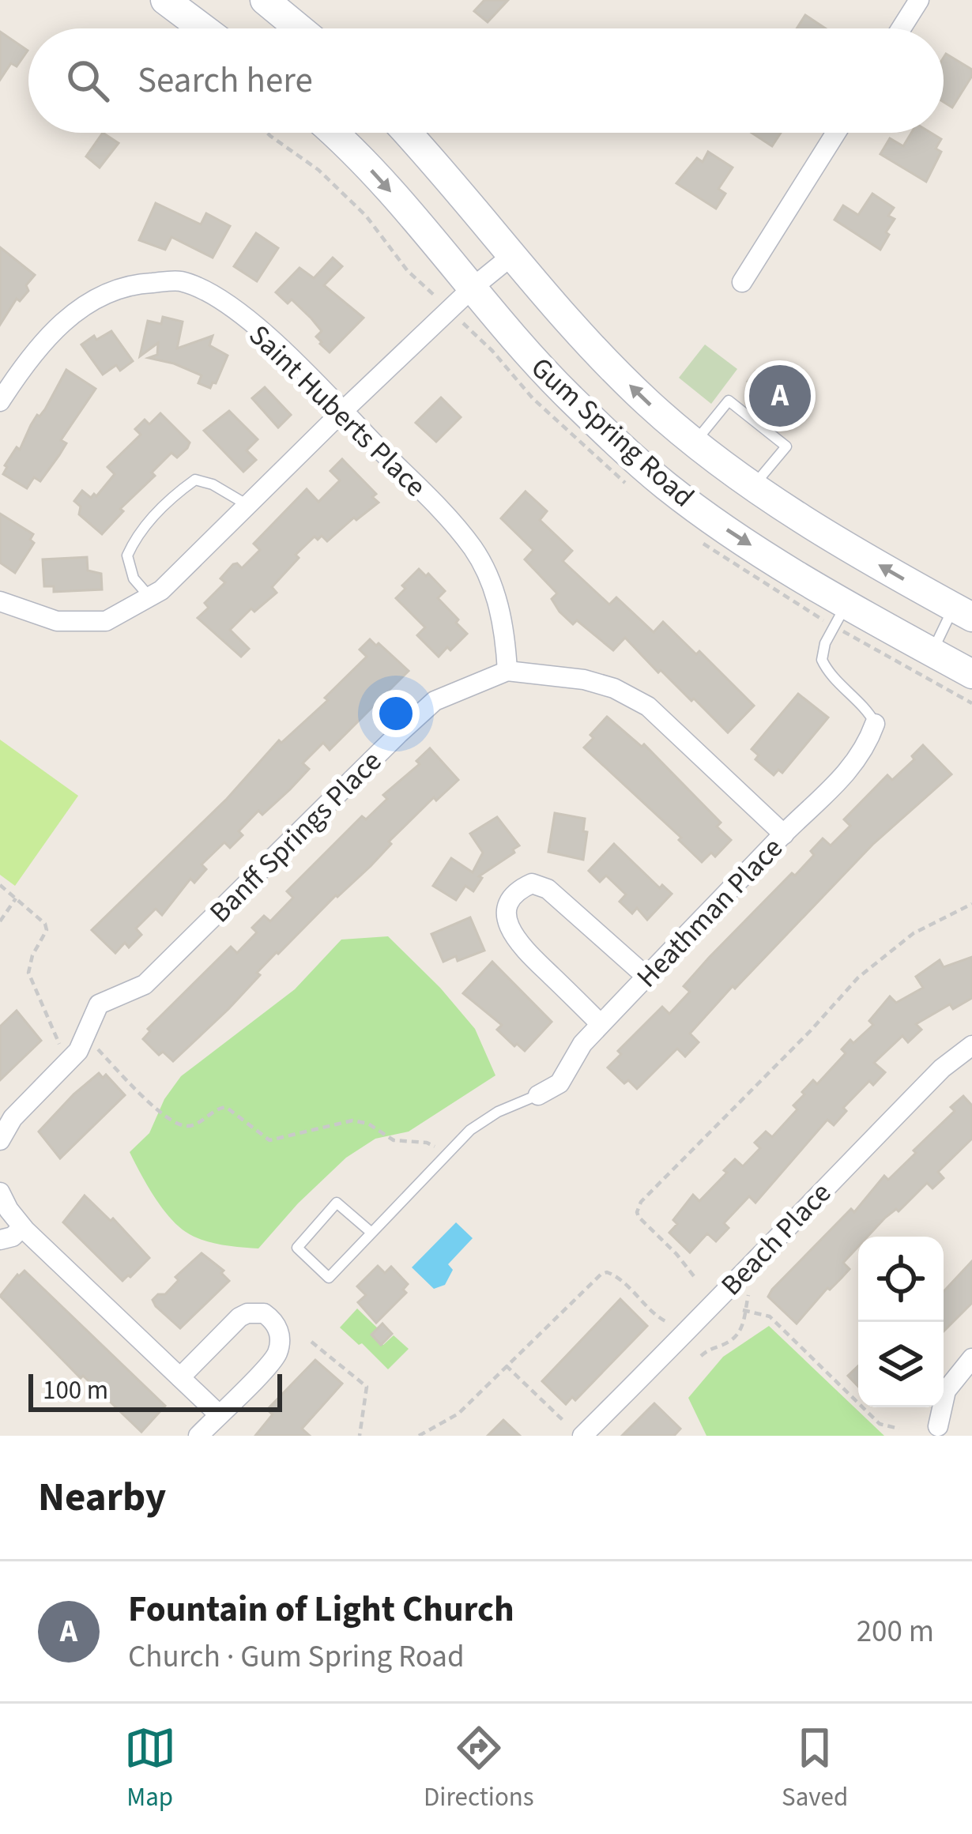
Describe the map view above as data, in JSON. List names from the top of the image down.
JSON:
{
  "streets": {
    "main road": ["Gum Spring Road"],
    "street": [
      "Saint Huberts Place",
      "Banff Springs Place",
      "Heathman Place",
      "Beach Place"
    ]
  },
  "crossings": [
    ["Saint Huberts Place", "Banff Springs Place"],
    ["Banff Springs Place", "Heathman Place"]
  ],
  "scale_bar": "100 m",
  "page": {
    "search": "Search here",
    "pins": "A",
    "scale": "100 m",
    "heading": "Nearby",
    "list": [
      {
        "mark": "A",
        "name": "Fountain of Light Church",
        "note": "Church · Gum Spring Road",
        "value": "200 m"
      }
    ],
    "nav": ["Map", "Directions", "Saved"]
  }
}
